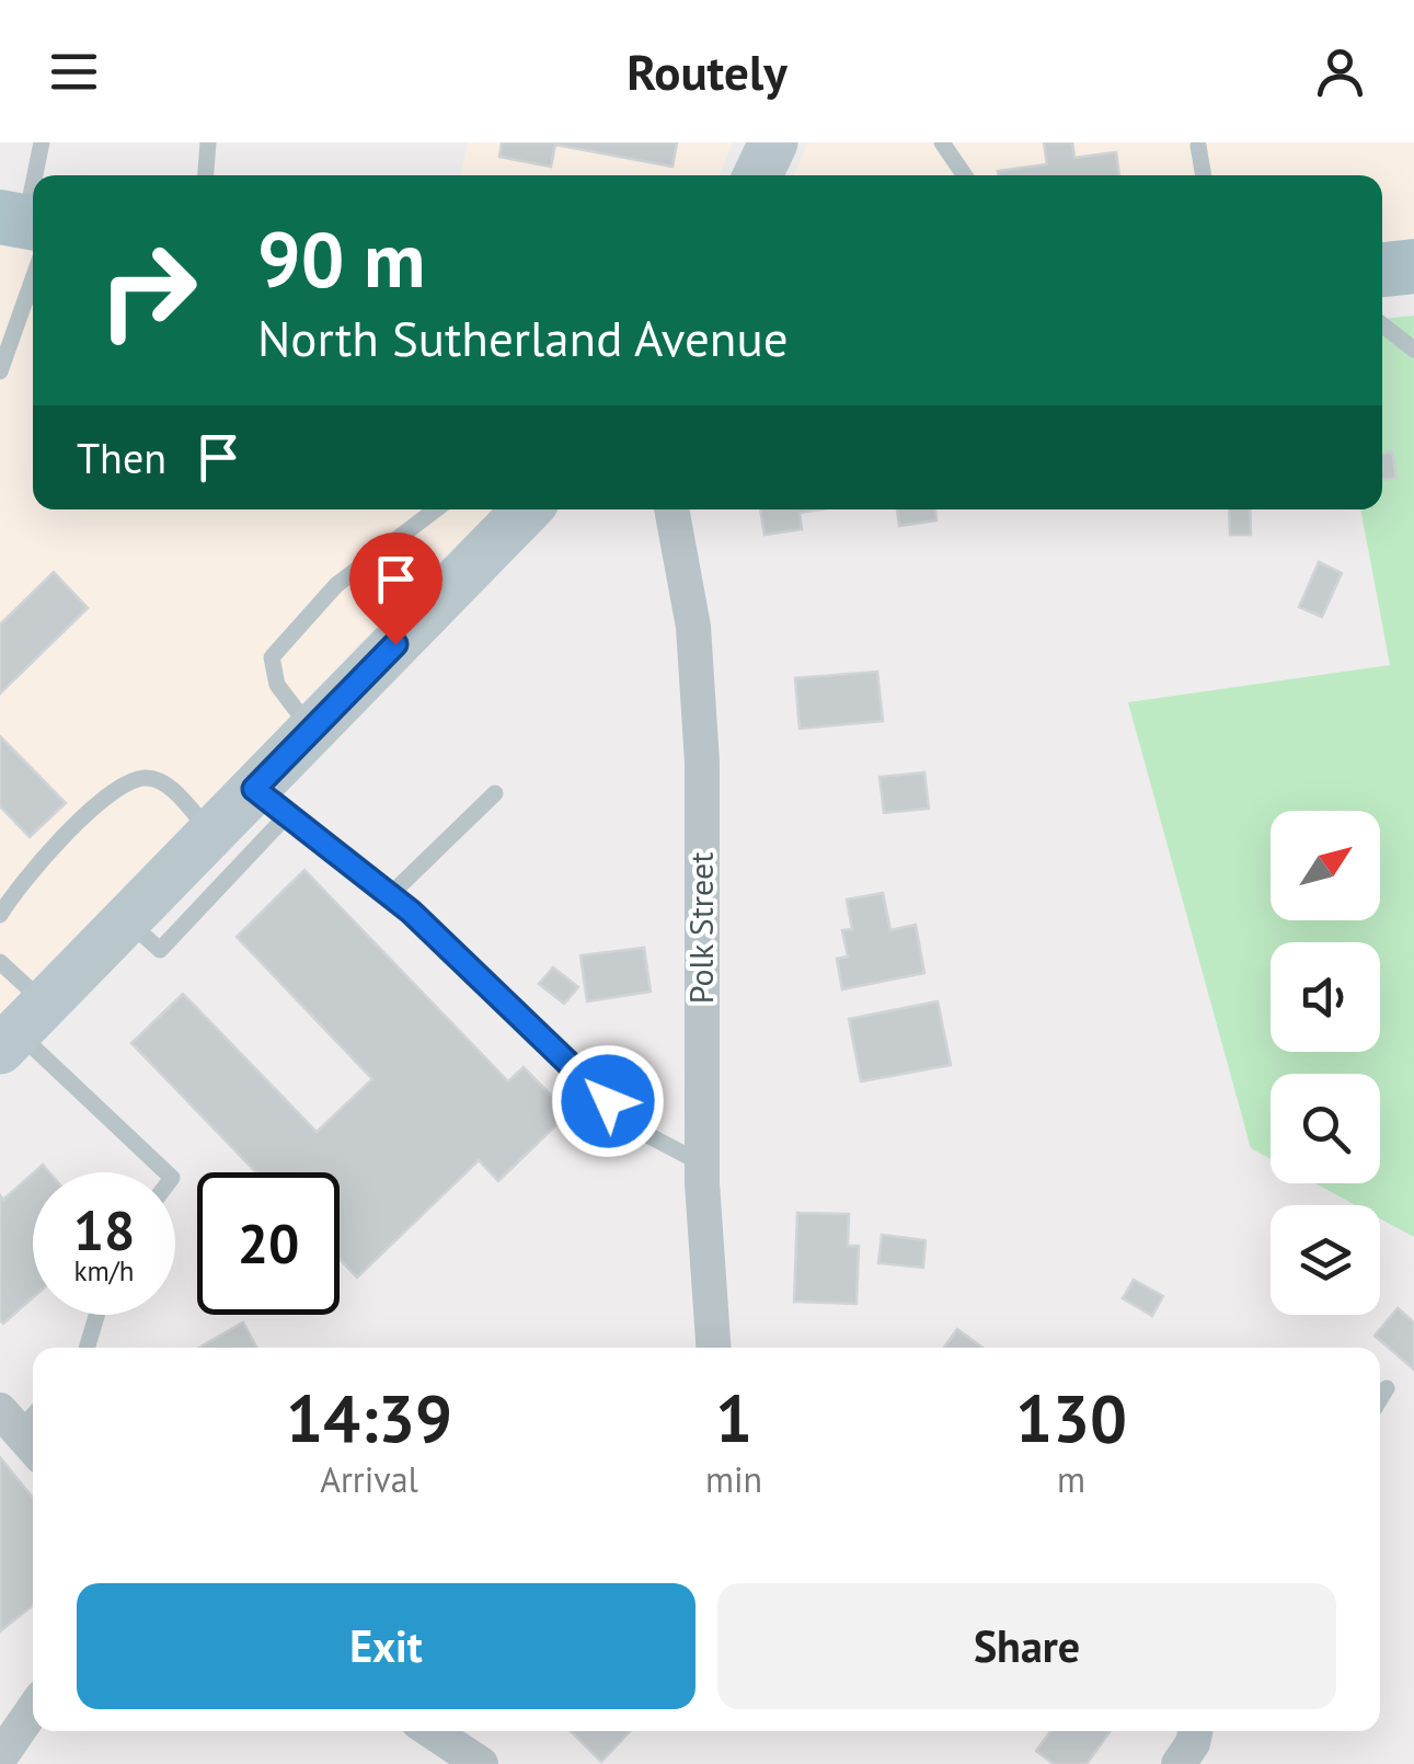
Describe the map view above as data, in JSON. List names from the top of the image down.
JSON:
{
  "streets": {
    "street": ["Polk Street"]
  },
  "north": "top right",
  "page": {
    "header": "Routely",
    "turn": ["90 m", "North Sutherland Avenue"],
    "then": "Then",
    "speed": "18 km/h",
    "limit": "20",
    "eta": [
      "14:39",
      "Arrival",
      "1",
      "min",
      "130",
      "m"
    ],
    "buttons": ["Exit", "Share"]
  }
}
